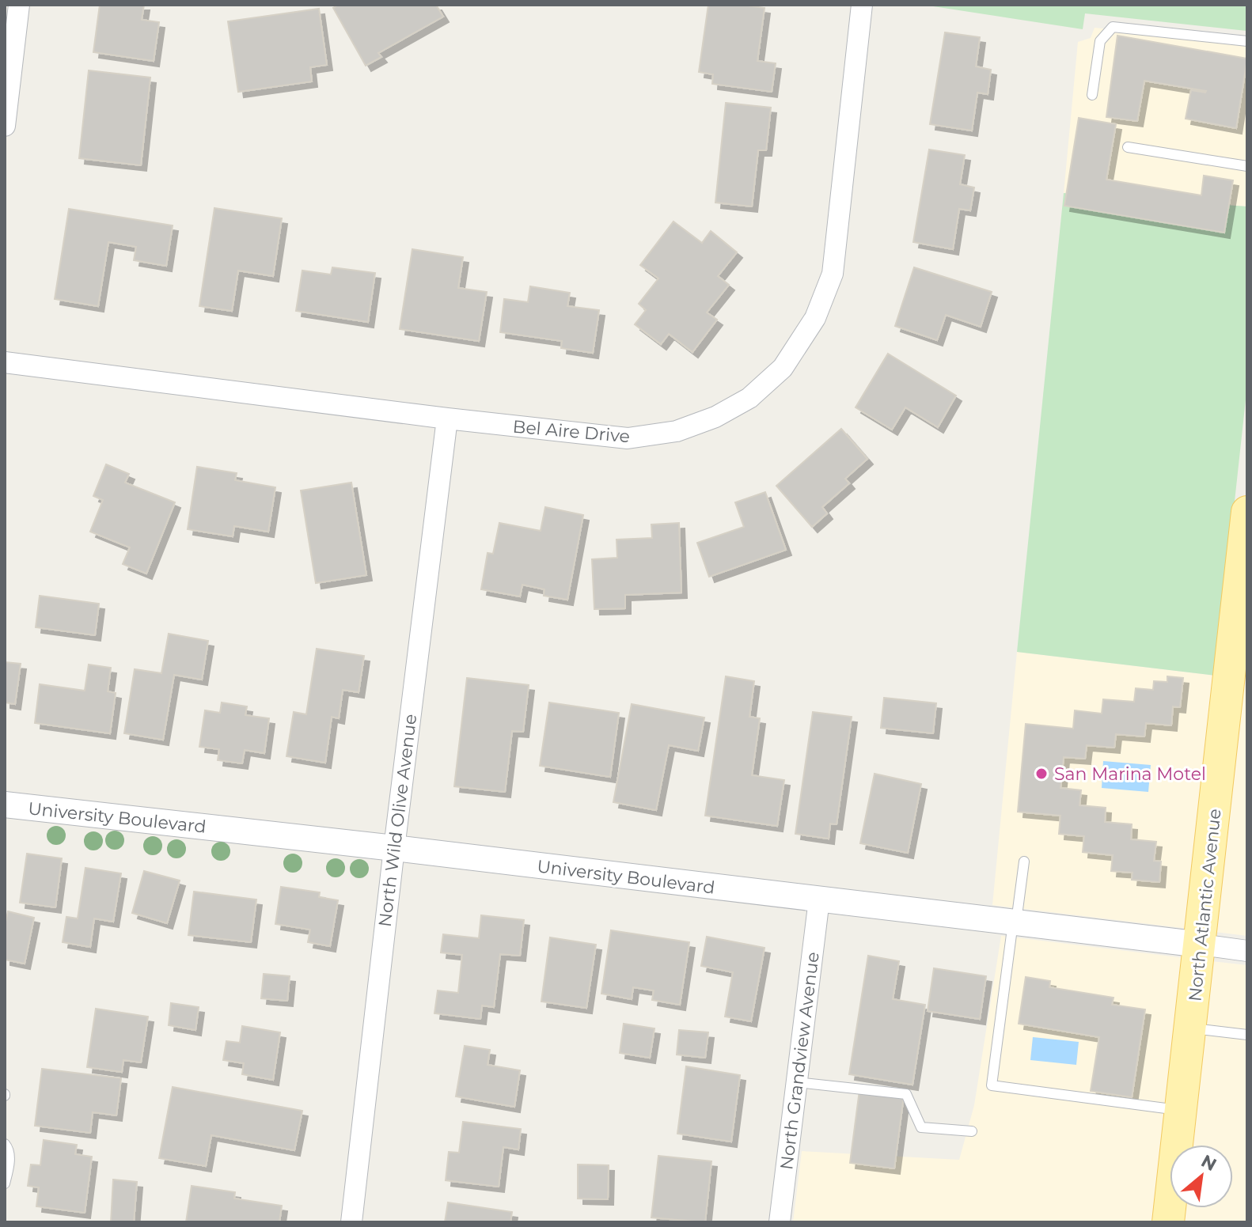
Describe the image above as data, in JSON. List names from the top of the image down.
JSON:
{
  "streets": {
    "main road": ["North Atlantic Avenue"],
    "street": [
      "Bel Aire Drive",
      "University Boulevard",
      "North Wild Olive Avenue",
      "North Grandview Avenue"
    ]
  },
  "crossings": [
    ["Bel Aire Drive", "North Wild Olive Avenue"],
    ["University Boulevard", "North Wild Olive Avenue"],
    ["University Boulevard", "North Atlantic Avenue"],
    ["University Boulevard", "North Grandview Avenue"]
  ],
  "places": ["San Marina Motel"],
  "north": "top right"
}
